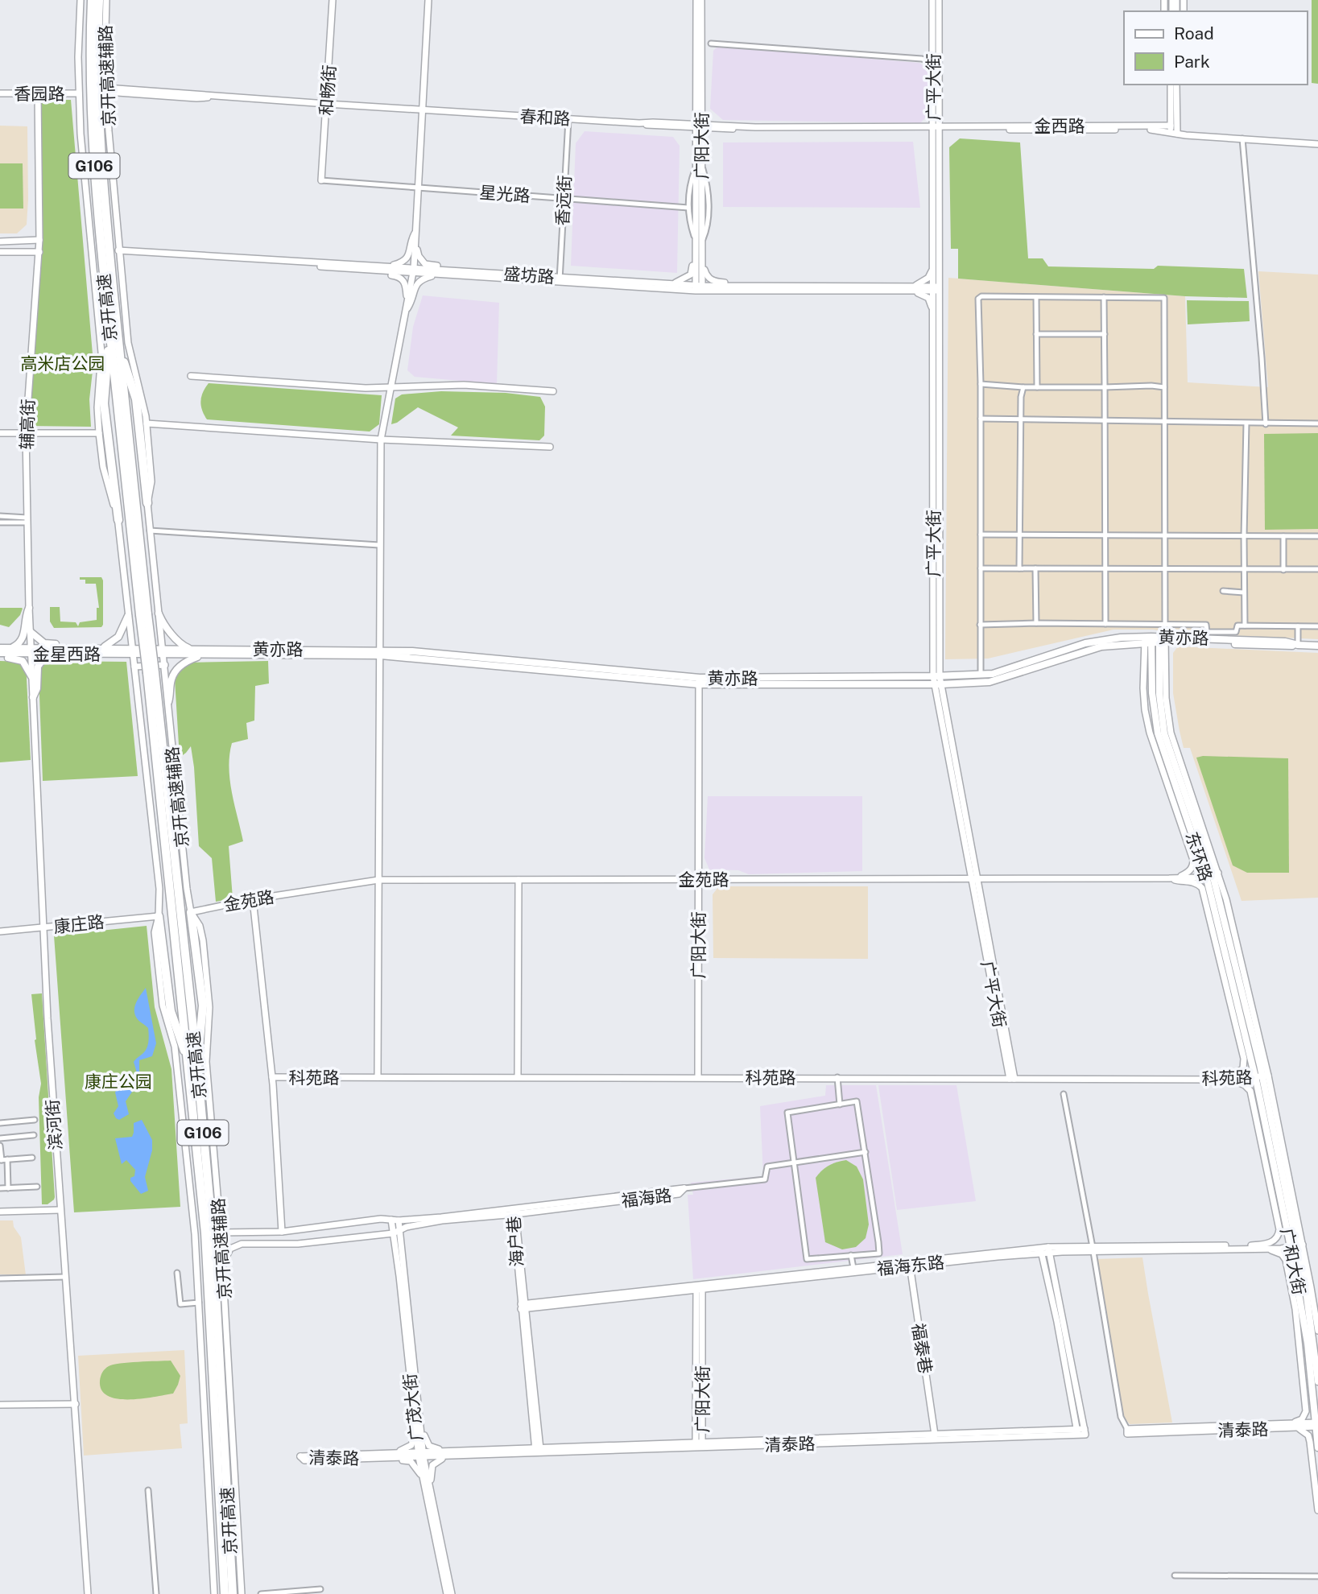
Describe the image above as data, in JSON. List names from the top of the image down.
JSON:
{
  "streets": {
    "highway": ["G106", "京开高速"],
    "main road": [
      "黄亦路",
      "金星西路",
      "东环路",
      "广和大街"
    ],
    "street": [
      "京开高速辅路",
      "广平大街",
      "和畅街",
      "香园路",
      "春和路",
      "金西路",
      "广阳大街",
      "星光路",
      "香远街",
      "盛坊路",
      "辅高街",
      "金苑路",
      "康庄路",
      "科苑路",
      "滨河街",
      "福海路",
      "海户巷",
      "福海东路",
      "福泰巷",
      "广茂大街",
      "清泰路"
    ]
  },
  "crossings": [
    ["京开高速辅路", "香园路"],
    ["京开高速辅路", "春和路"],
    ["京开高速辅路", "盛坊路"],
    ["京开高速辅路", "黄亦路"],
    ["京开高速辅路", "金星西路"],
    ["京开高速辅路", "金苑路"],
    ["京开高速辅路", "康庄路"],
    ["京开高速辅路", "福海路"],
    ["广平大街", "春和路"],
    ["广平大街", "金西路"],
    ["广平大街", "盛坊路"],
    ["广平大街", "黄亦路"],
    ["广平大街", "金苑路"],
    ["广平大街", "科苑路"],
    ["和畅街", "春和路"],
    ["和畅街", "星光路"],
    ["香园路", "辅高街"],
    ["春和路", "金西路"],
    ["春和路", "广阳大街"],
    ["春和路", "香远街"],
    ["广阳大街", "盛坊路"],
    ["广阳大街", "黄亦路"],
    ["广阳大街", "金苑路"],
    ["广阳大街", "科苑路"],
    ["广阳大街", "福海东路"],
    ["广阳大街", "清泰路"],
    ["星光路", "香远街"],
    ["香远街", "盛坊路"],
    ["辅高街", "金星西路"],
    ["辅高街", "滨河街"],
    ["黄亦路", "东环路"],
    ["金星西路", "滨河街"],
    ["东环路", "金苑路"],
    ["东环路", "科苑路"],
    ["东环路", "广和大街"],
    ["康庄路", "滨河街"],
    ["科苑路", "广和大街"],
    ["福海路", "海户巷"],
    ["福海路", "广茂大街"],
    ["海户巷", "福海东路"],
    ["海户巷", "清泰路"],
    ["广和大街", "福海东路"],
    ["广和大街", "清泰路"],
    ["福海东路", "福泰巷"],
    ["福海东路", "清泰路"],
    ["福泰巷", "清泰路"],
    ["广茂大街", "清泰路"]
  ],
  "parks": ["高米店公园", "康庄公园"],
  "legend": ["Road", "Park"]
}
